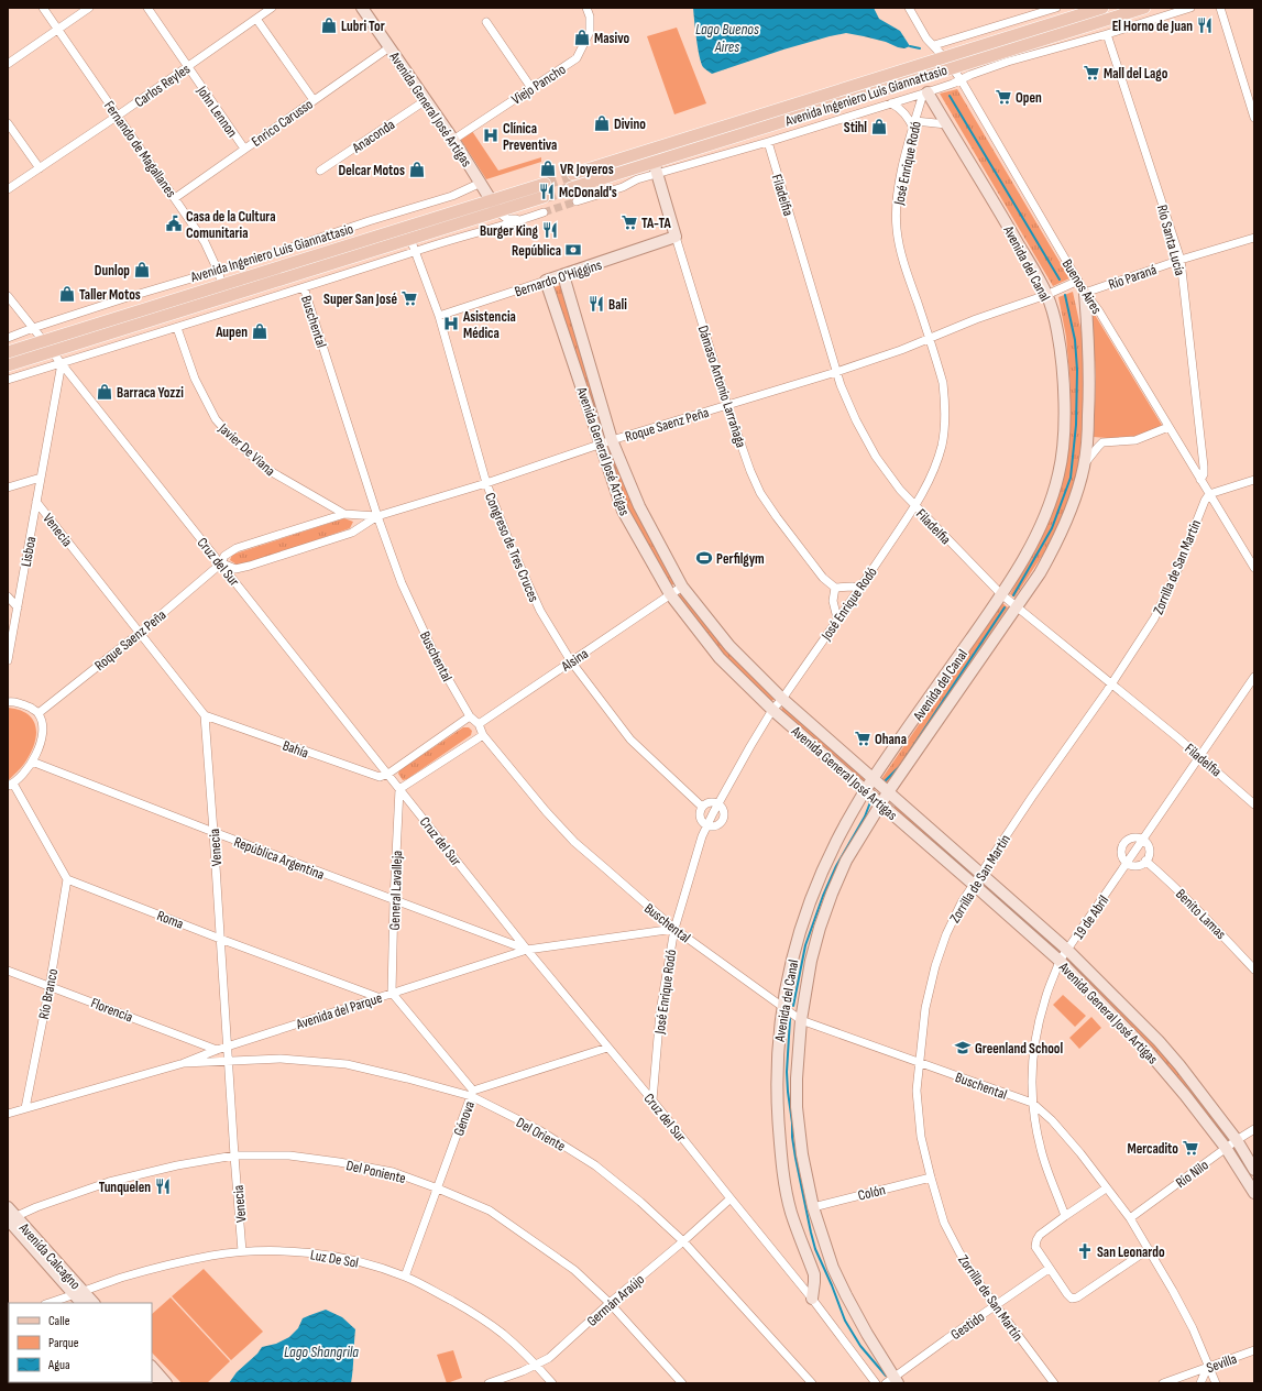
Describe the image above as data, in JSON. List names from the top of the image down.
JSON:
{
  "streets": {
    "main road": ["Avenida Ingeniero Luis Giannattasio"],
    "street": [
      "Viejo Pancho",
      "Carlos Reyles",
      "Avenida General José Artigas",
      "John Lennon",
      "Enrico Carusso",
      "Anaconda",
      "Fernando de Magallanes",
      "José Enrique Rodó",
      "Filadelfia",
      "Río Santa Lucía",
      "Avenida del Canal",
      "Río Paraná",
      "Bernardo O'Higgins",
      "Buenos Aires",
      "Buschental",
      "Dámaso Antonio Larrañaga",
      "Roque Saenz Peña",
      "Javier De Viana",
      "Venecia",
      "Congreso de Tres Cruces",
      "Lisboa",
      "Cruz del Sur",
      "Zorrilla de San Martín",
      "Alsina",
      "Bahía",
      "República Argentina",
      "General Lavalleja",
      "Benito Lamas",
      "19 de Abril",
      "Roma",
      "Río Branco",
      "Florencia",
      "Avenida del Parque",
      "Génova",
      "Del Oriente",
      "Del Poniente",
      "Río Nilo",
      "Colón",
      "Avenida Calcagno",
      "Luz De Sol",
      "Germán Araújo",
      "Gestido",
      "Sevilla"
    ]
  },
  "crossings": [
    ["Viejo Pancho", "Avenida General José Artigas"],
    ["Carlos Reyles", "John Lennon"],
    ["Carlos Reyles", "Fernando de Magallanes"],
    ["Avenida Ingeniero Luis Giannattasio", "Avenida General José Artigas"],
    ["Avenida Ingeniero Luis Giannattasio", "Fernando de Magallanes"],
    ["Avenida Ingeniero Luis Giannattasio", "José Enrique Rodó"],
    ["Avenida Ingeniero Luis Giannattasio", "Filadelfia"],
    ["Avenida Ingeniero Luis Giannattasio", "Río Santa Lucía"],
    ["Avenida Ingeniero Luis Giannattasio", "Avenida del Canal"],
    ["Avenida Ingeniero Luis Giannattasio", "Buenos Aires"],
    ["Avenida Ingeniero Luis Giannattasio", "Dámaso Antonio Larrañaga"],
    ["Avenida Ingeniero Luis Giannattasio", "Congreso de Tres Cruces"],
    ["Avenida Ingeniero Luis Giannattasio", "Cruz del Sur"],
    ["Avenida General José Artigas", "Enrico Carusso"],
    ["Avenida General José Artigas", "Anaconda"],
    ["Avenida General José Artigas", "José Enrique Rodó"],
    ["Avenida General José Artigas", "Avenida del Canal"],
    ["Avenida General José Artigas", "Bernardo O'Higgins"],
    ["Avenida General José Artigas", "Roque Saenz Peña"],
    ["Avenida General José Artigas", "Zorrilla de San Martín"],
    ["Avenida General José Artigas", "Alsina"],
    ["Avenida General José Artigas", "19 de Abril"],
    ["Avenida General José Artigas", "Río Nilo"],
    ["John Lennon", "Enrico Carusso"],
    ["Enrico Carusso", "Fernando de Magallanes"],
    ["José Enrique Rodó", "Filadelfia"],
    ["José Enrique Rodó", "Avenida del Canal"],
    ["José Enrique Rodó", "Buschental"],
    ["José Enrique Rodó", "Roque Saenz Peña"],
    ["José Enrique Rodó", "Cruz del Sur"],
    ["José Enrique Rodó", "Avenida del Parque"],
    ["Filadelfia", "Avenida del Canal"],
    ["Filadelfia", "Roque Saenz Peña"],
    ["Filadelfia", "Zorrilla de San Martín"],
    ["Filadelfia", "19 de Abril"],
    ["Río Santa Lucía", "Río Paraná"],
    ["Río Santa Lucía", "Buenos Aires"],
    ["Avenida del Canal", "Río Paraná"],
    ["Avenida del Canal", "Buenos Aires"],
    ["Avenida del Canal", "Buschental"],
    ["Avenida del Canal", "Roque Saenz Peña"],
    ["Avenida del Canal", "Cruz del Sur"],
    ["Avenida del Canal", "Colón"],
    ["Avenida del Canal", "Gestido"],
    ["Río Paraná", "Buenos Aires"],
    ["Bernardo O'Higgins", "Dámaso Antonio Larrañaga"],
    ["Bernardo O'Higgins", "Congreso de Tres Cruces"],
    ["Buenos Aires", "Roque Saenz Peña"],
    ["Buenos Aires", "Zorrilla de San Martín"],
    ["Buschental", "Roque Saenz Peña"],
    ["Buschental", "Zorrilla de San Martín"],
    ["Buschental", "Alsina"],
    ["Buschental", "19 de Abril"],
    ["Buschental", "Avenida del Parque"],
    ["Buschental", "Río Nilo"],
    ["Buschental", "Sevilla"],
    ["Dámaso Antonio Larrañaga", "Roque Saenz Peña"],
    ["Roque Saenz Peña", "Javier De Viana"],
    ["Roque Saenz Peña", "Venecia"],
    ["Roque Saenz Peña", "Congreso de Tres Cruces"],
    ["Roque Saenz Peña", "Cruz del Sur"],
    ["Venecia", "Lisboa"],
    ["Venecia", "Bahía"],
    ["Venecia", "República Argentina"],
    ["Venecia", "Roma"],
    ["Venecia", "Avenida del Parque"],
    ["Venecia", "Del Oriente"],
    ["Venecia", "Del Poniente"],
    ["Venecia", "Luz De Sol"],
    ["Congreso de Tres Cruces", "Alsina"],
    ["Lisboa", "Cruz del Sur"],
    ["Cruz del Sur", "Bahía"],
    ["Cruz del Sur", "República Argentina"],
    ["Cruz del Sur", "General Lavalleja"],
    ["Cruz del Sur", "Avenida del Parque"],
    ["Cruz del Sur", "Génova"],
    ["Cruz del Sur", "Germán Araújo"],
    ["Zorrilla de San Martín", "Colón"],
    ["Zorrilla de San Martín", "Gestido"],
    ["República Argentina", "General Lavalleja"],
    ["República Argentina", "Avenida del Parque"],
    ["General Lavalleja", "Avenida del Parque"],
    ["Roma", "Río Branco"],
    ["Roma", "Avenida del Parque"],
    ["Río Branco", "Florencia"],
    ["Río Branco", "Avenida del Parque"],
    ["Florencia", "Avenida del Parque"],
    ["Avenida del Parque", "Del Oriente"],
    ["Génova", "Del Oriente"],
    ["Génova", "Del Poniente"],
    ["Génova", "Luz De Sol"],
    ["Del Oriente", "Germán Araújo"],
    ["Del Poniente", "Avenida Calcagno"],
    ["Del Poniente", "Germán Araújo"],
    ["Avenida Calcagno", "Luz De Sol"],
    ["Luz De Sol", "Germán Araújo"]
  ],
  "water": ["Lago Buenos Aires", "Lago Shangrila"],
  "places": {
    "shop": [
      "Lubri Tor",
      "Masivo",
      "Divino",
      "Stihl",
      "VR Joyeros",
      "Delcar Motos",
      "Dunlop",
      "Taller Motos",
      "Aupen",
      "Barraca Yozzi"
    ],
    "restaurant": [
      "El Horno de Juan",
      "McDonald's",
      "Burger King",
      "Bali",
      "Tunquelen"
    ],
    "supermarket": [
      "Mall del Lago",
      "Open",
      "TA-TA",
      "Super San José",
      "Ohana",
      "Mercadito"
    ],
    "hospital": ["Clínica Preventiva", "Asistencia Médica"],
    "public building": ["Casa de la Cultura Comunitaria"],
    "bank": ["República"],
    "sports": ["Perfilgym"],
    "school or university": ["Greenland School"],
    "church": ["San Leonardo"]
  },
  "legend": ["Calle", "Parque", "Agua"]
}
